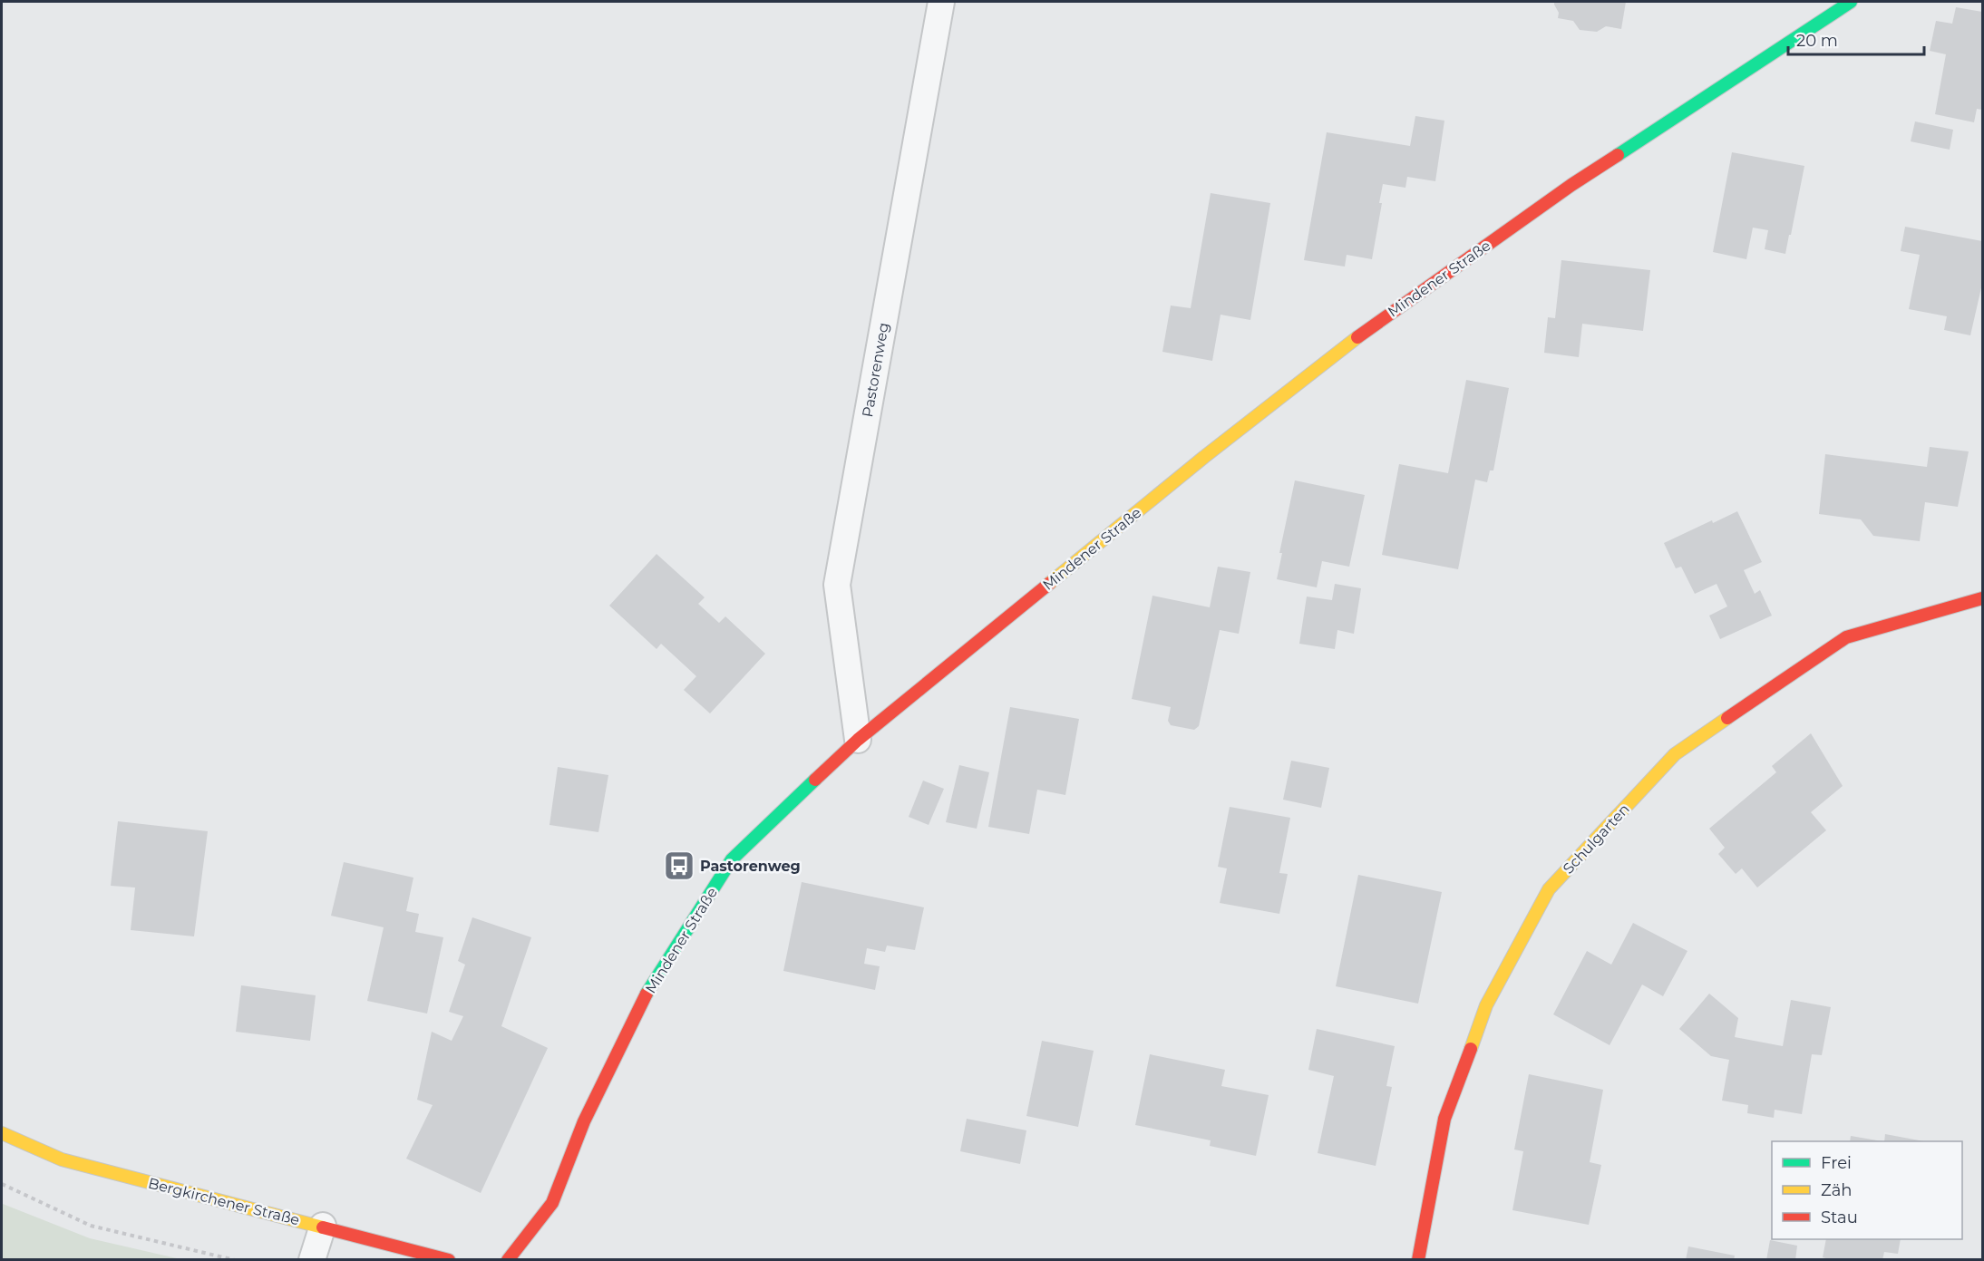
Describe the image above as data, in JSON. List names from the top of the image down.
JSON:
{
  "streets": {
    "street": ["Mindener Straße", "Schulgarten", "Bergkirchener Straße"],
    "lane": ["Pastorenweg"]
  },
  "crossings": [
    ["Mindener Straße", "Pastorenweg"]
  ],
  "places": {
    "bus stop": ["Pastorenweg"]
  },
  "legend": ["Frei", "Zäh", "Stau"],
  "scale_bar": "20 m"
}
